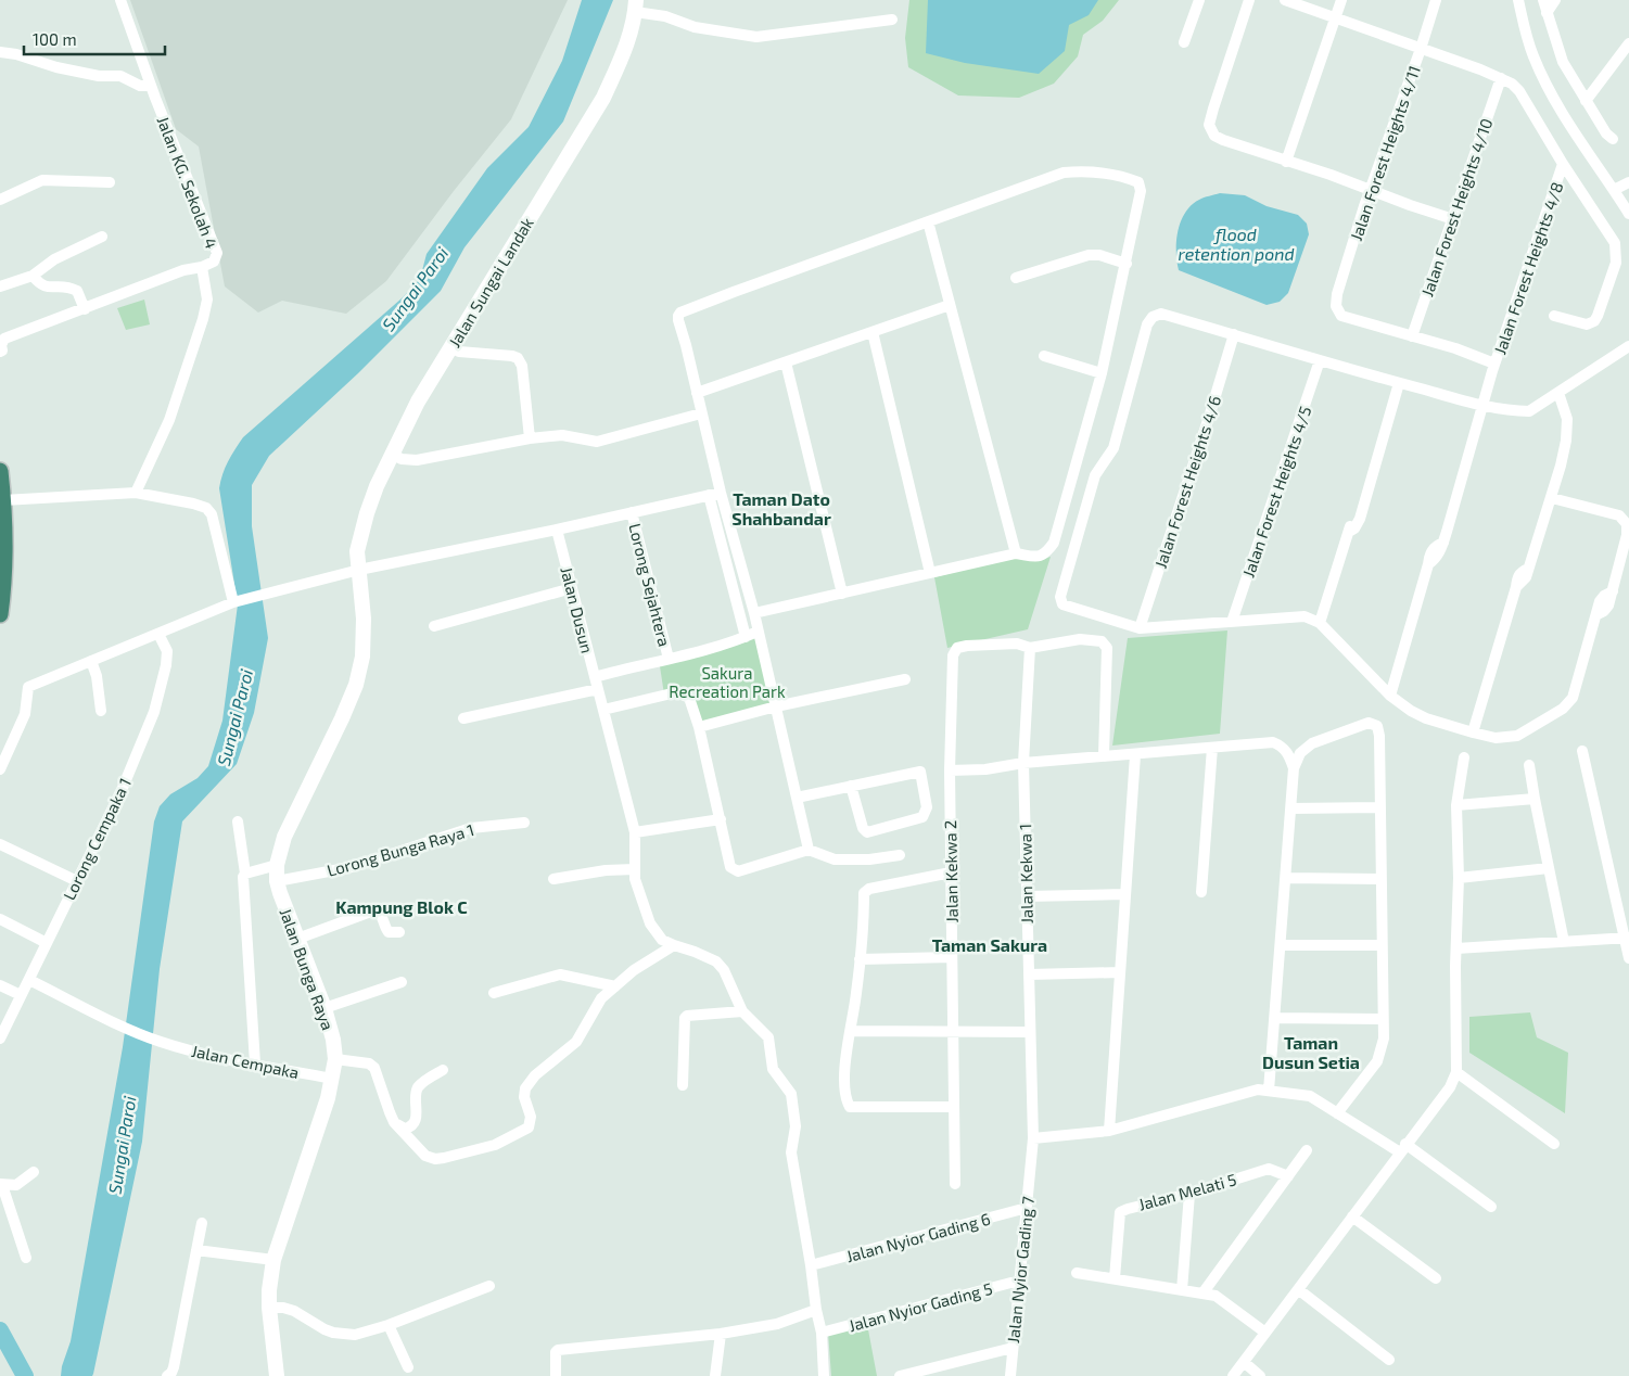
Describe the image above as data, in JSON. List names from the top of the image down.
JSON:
{
  "streets": {
    "street": [
      "Jalan Forest Heights 4/11",
      "Jalan KG. Sekolah 4",
      "Jalan Forest Heights 4/10",
      "Jalan Forest Heights 4/8",
      "Jalan Sungai Landak",
      "Jalan Forest Heights 4/6",
      "Jalan Forest Heights 4/5",
      "Lorong Sejahtera",
      "Jalan Dusun",
      "Lorong Cempaka 1",
      "Lorong Bunga Raya 1",
      "Jalan Kekwa 2",
      "Jalan Kekwa 1",
      "Jalan Bunga Raya",
      "Jalan Cempaka",
      "Jalan Melati 5",
      "Jalan Nyior Gading 6",
      "Jalan Nyior Gading 7",
      "Jalan Nyior Gading 5"
    ]
  },
  "crossings": [
    ["Jalan Forest Heights 4/11", "Jalan Forest Heights 4/10"],
    ["Jalan Sungai Landak", "Jalan Bunga Raya"],
    ["Lorong Cempaka 1", "Jalan Cempaka"],
    ["Lorong Bunga Raya 1", "Jalan Bunga Raya"],
    ["Jalan Kekwa 2", "Jalan Kekwa 1"],
    ["Jalan Kekwa 1", "Jalan Nyior Gading 7"],
    ["Jalan Bunga Raya", "Jalan Cempaka"],
    ["Jalan Nyior Gading 6", "Jalan Nyior Gading 7"],
    ["Jalan Nyior Gading 7", "Jalan Nyior Gading 5"]
  ],
  "districts": [
    "Taman Dato Shahbandar",
    "Kampung Blok C",
    "Taman Sakura",
    "Taman Dusun Setia"
  ],
  "water": ["flood retention pond", "Sungai Paroi"],
  "parks": ["Sakura Recreation Park"],
  "scale_bar": "100 m"
}
